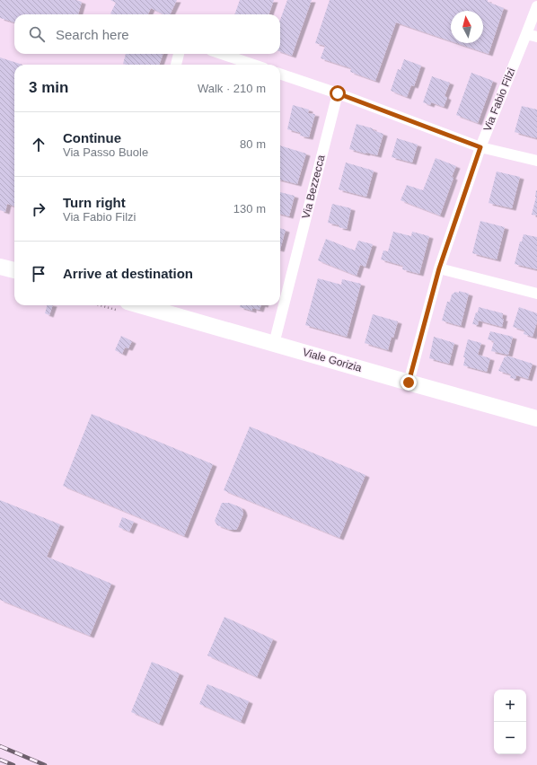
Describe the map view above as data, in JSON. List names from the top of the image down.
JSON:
{
  "streets": {
    "street": ["Via Fabio Filzi", "Via Bezzecca", "Viale Gorizia"]
  },
  "crossings": [
    ["Via Fabio Filzi", "Viale Gorizia"],
    ["Via Bezzecca", "Viale Gorizia"]
  ],
  "north": "top",
  "page": {
    "search": "Search here",
    "heading": ["3 min", "Walk · 210 m"],
    "list": [
      ["Continue", "Via Passo Buole", "80 m"],
      ["Turn right", "Via Fabio Filzi", "130 m"],
      "Arrive at destination"
    ],
    "map_buttons": ["+", "−"]
  }
}
